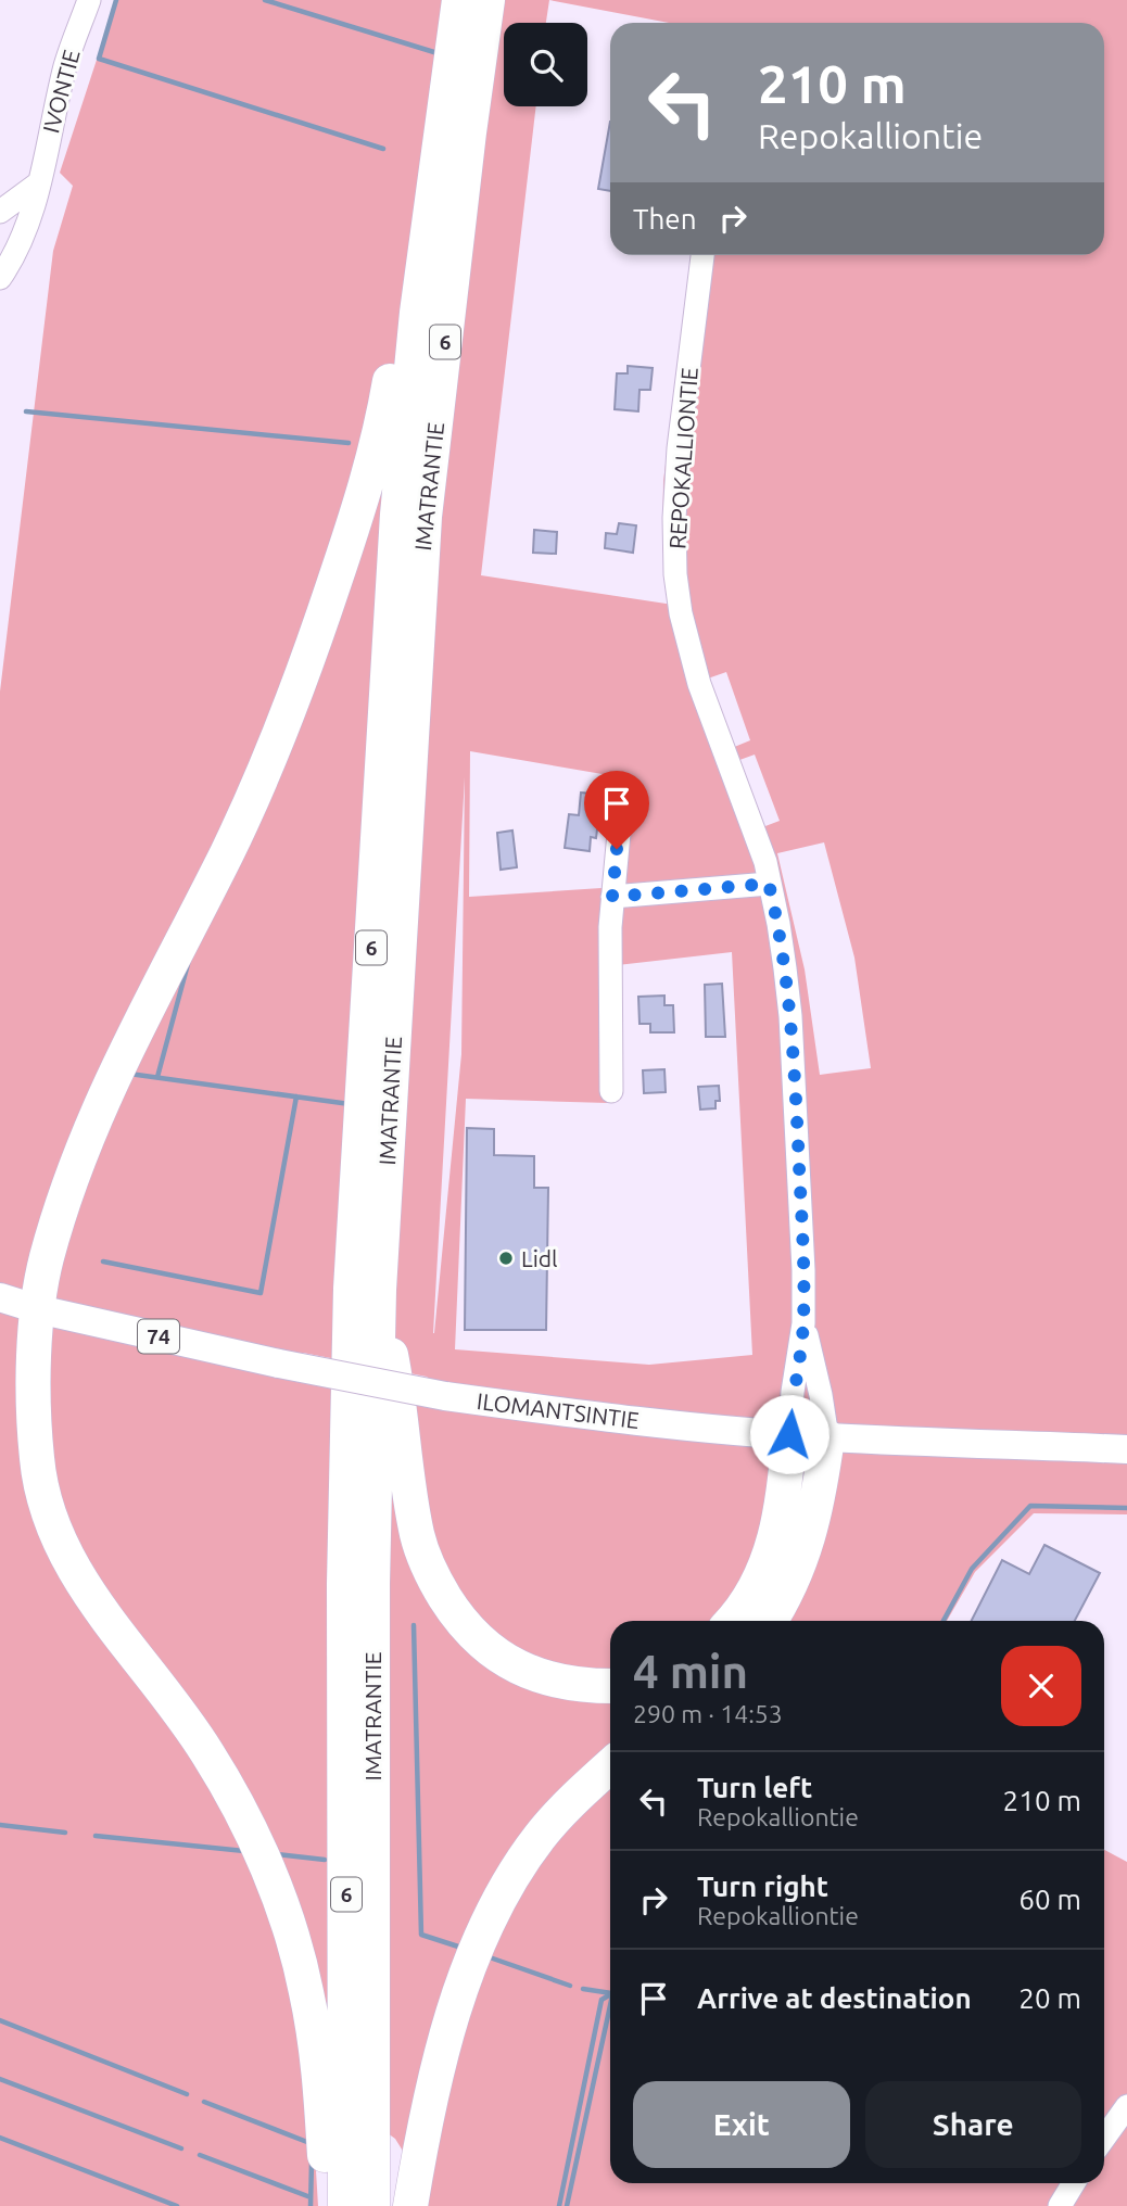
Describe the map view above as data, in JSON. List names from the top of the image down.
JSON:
{
  "streets": {
    "highway": ["6", "IMATRANTIE"],
    "main road": ["74", "ILOMANTSINTIE"],
    "street": ["IVONTIE", "REPOKALLIONTIE"]
  },
  "crossings": [
    ["REPOKALLIONTIE", "ILOMANTSINTIE"]
  ],
  "places": ["Lidl"],
  "page": {
    "turn": ["210 m", "Repokalliontie"],
    "then": "Then",
    "heading": ["4 min", "290 m · 14:53"],
    "list": [
      {
        "name": "Turn left",
        "note": "Repokalliontie",
        "value": "210 m"
      },
      {
        "name": "Turn right",
        "note": "Repokalliontie",
        "value": "60 m"
      },
      {
        "name": "Arrive at destination",
        "value": "20 m"
      }
    ],
    "buttons": ["Exit", "Share"]
  }
}
